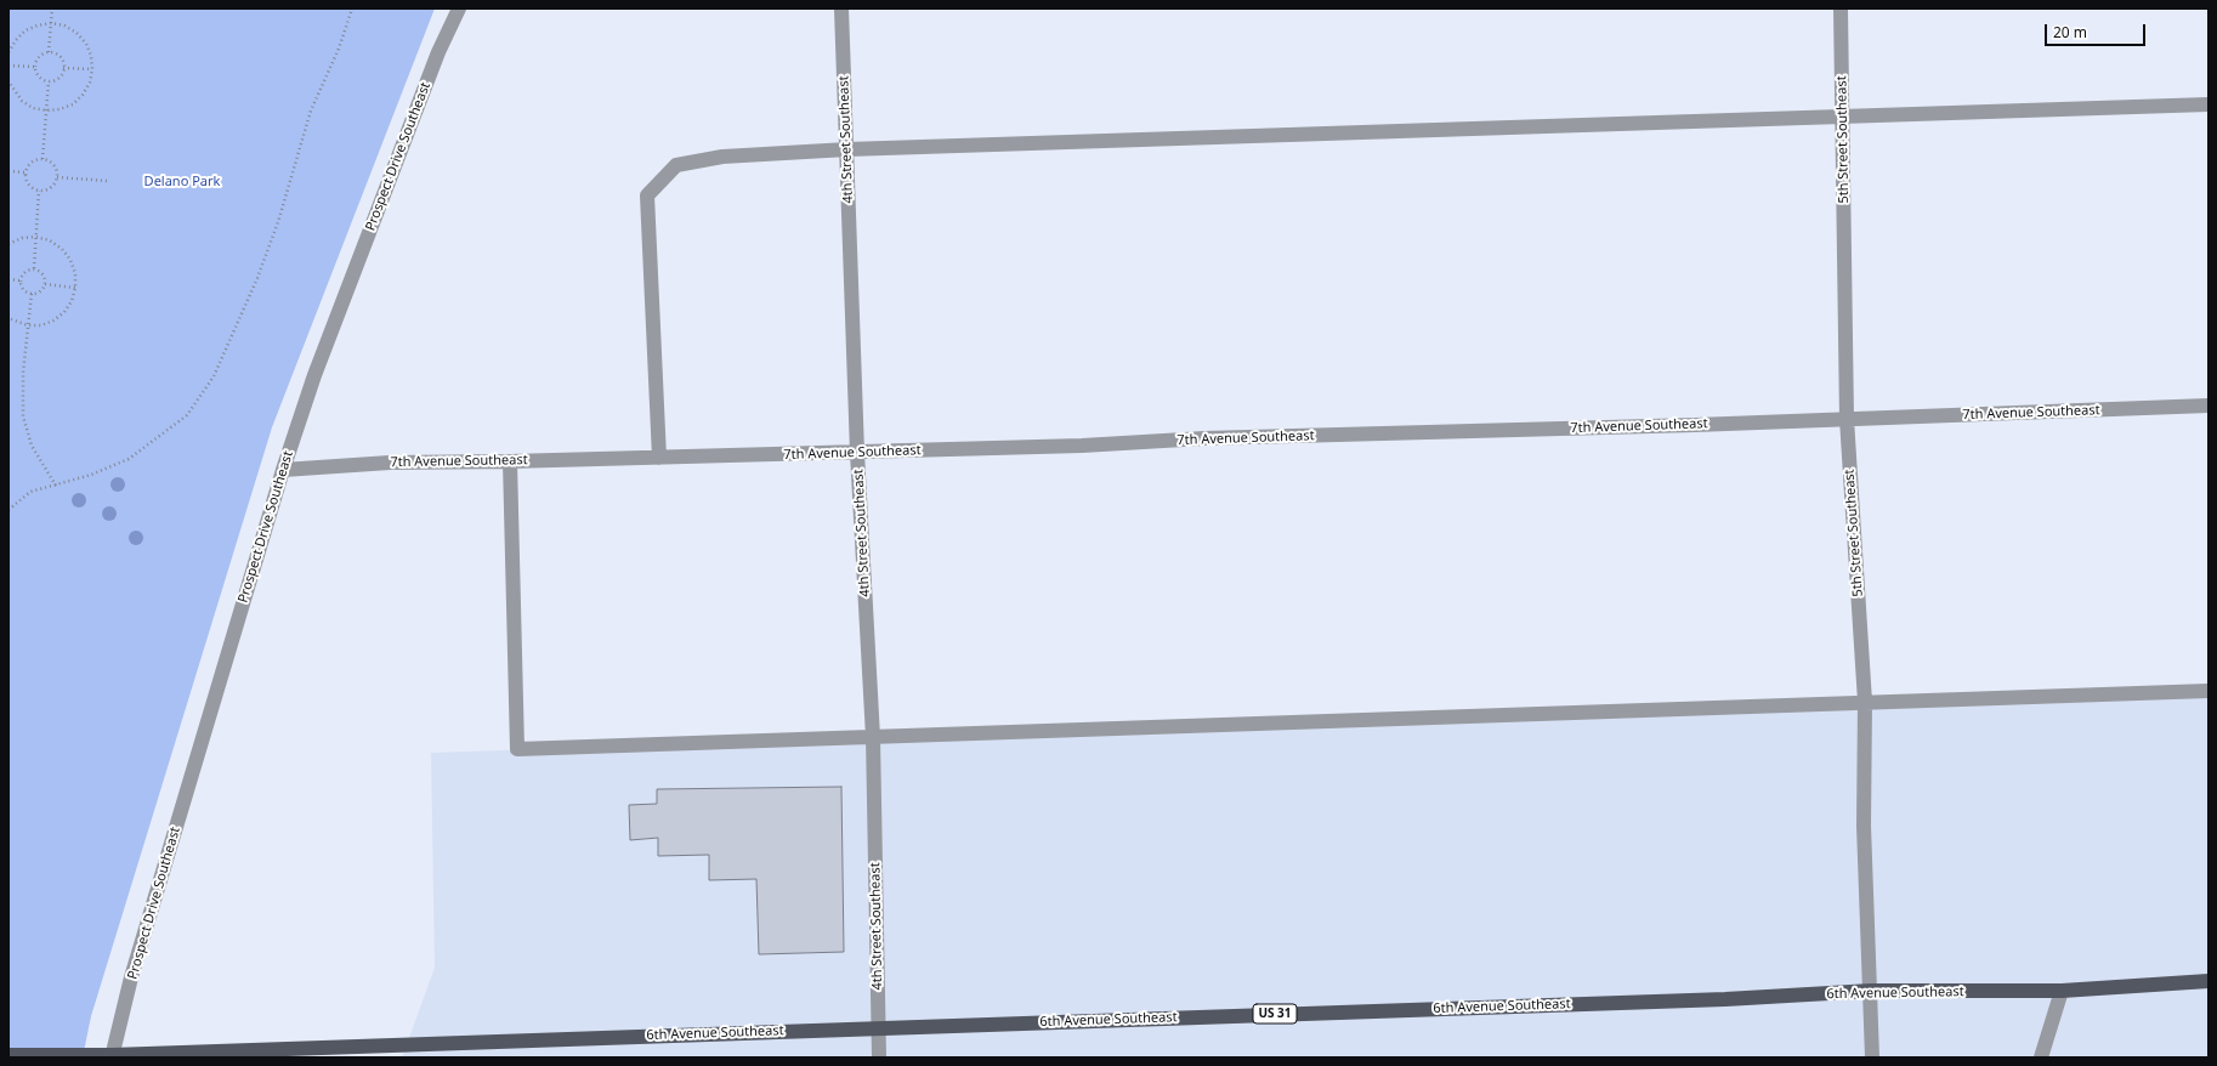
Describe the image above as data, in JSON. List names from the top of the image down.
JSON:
{
  "streets": {
    "main road": ["6th Avenue Southeast", "US 31"],
    "street": [
      "4th Street Southeast",
      "5th Street Southeast",
      "Prospect Drive Southeast",
      "7th Avenue Southeast"
    ]
  },
  "crossings": [
    ["4th Street Southeast", "7th Avenue Southeast"],
    ["4th Street Southeast", "6th Avenue Southeast"],
    ["5th Street Southeast", "7th Avenue Southeast"],
    ["5th Street Southeast", "6th Avenue Southeast"],
    ["Prospect Drive Southeast", "7th Avenue Southeast"],
    ["Prospect Drive Southeast", "6th Avenue Southeast"]
  ],
  "parks": ["Delano Park"],
  "scale_bar": "20 m"
}
